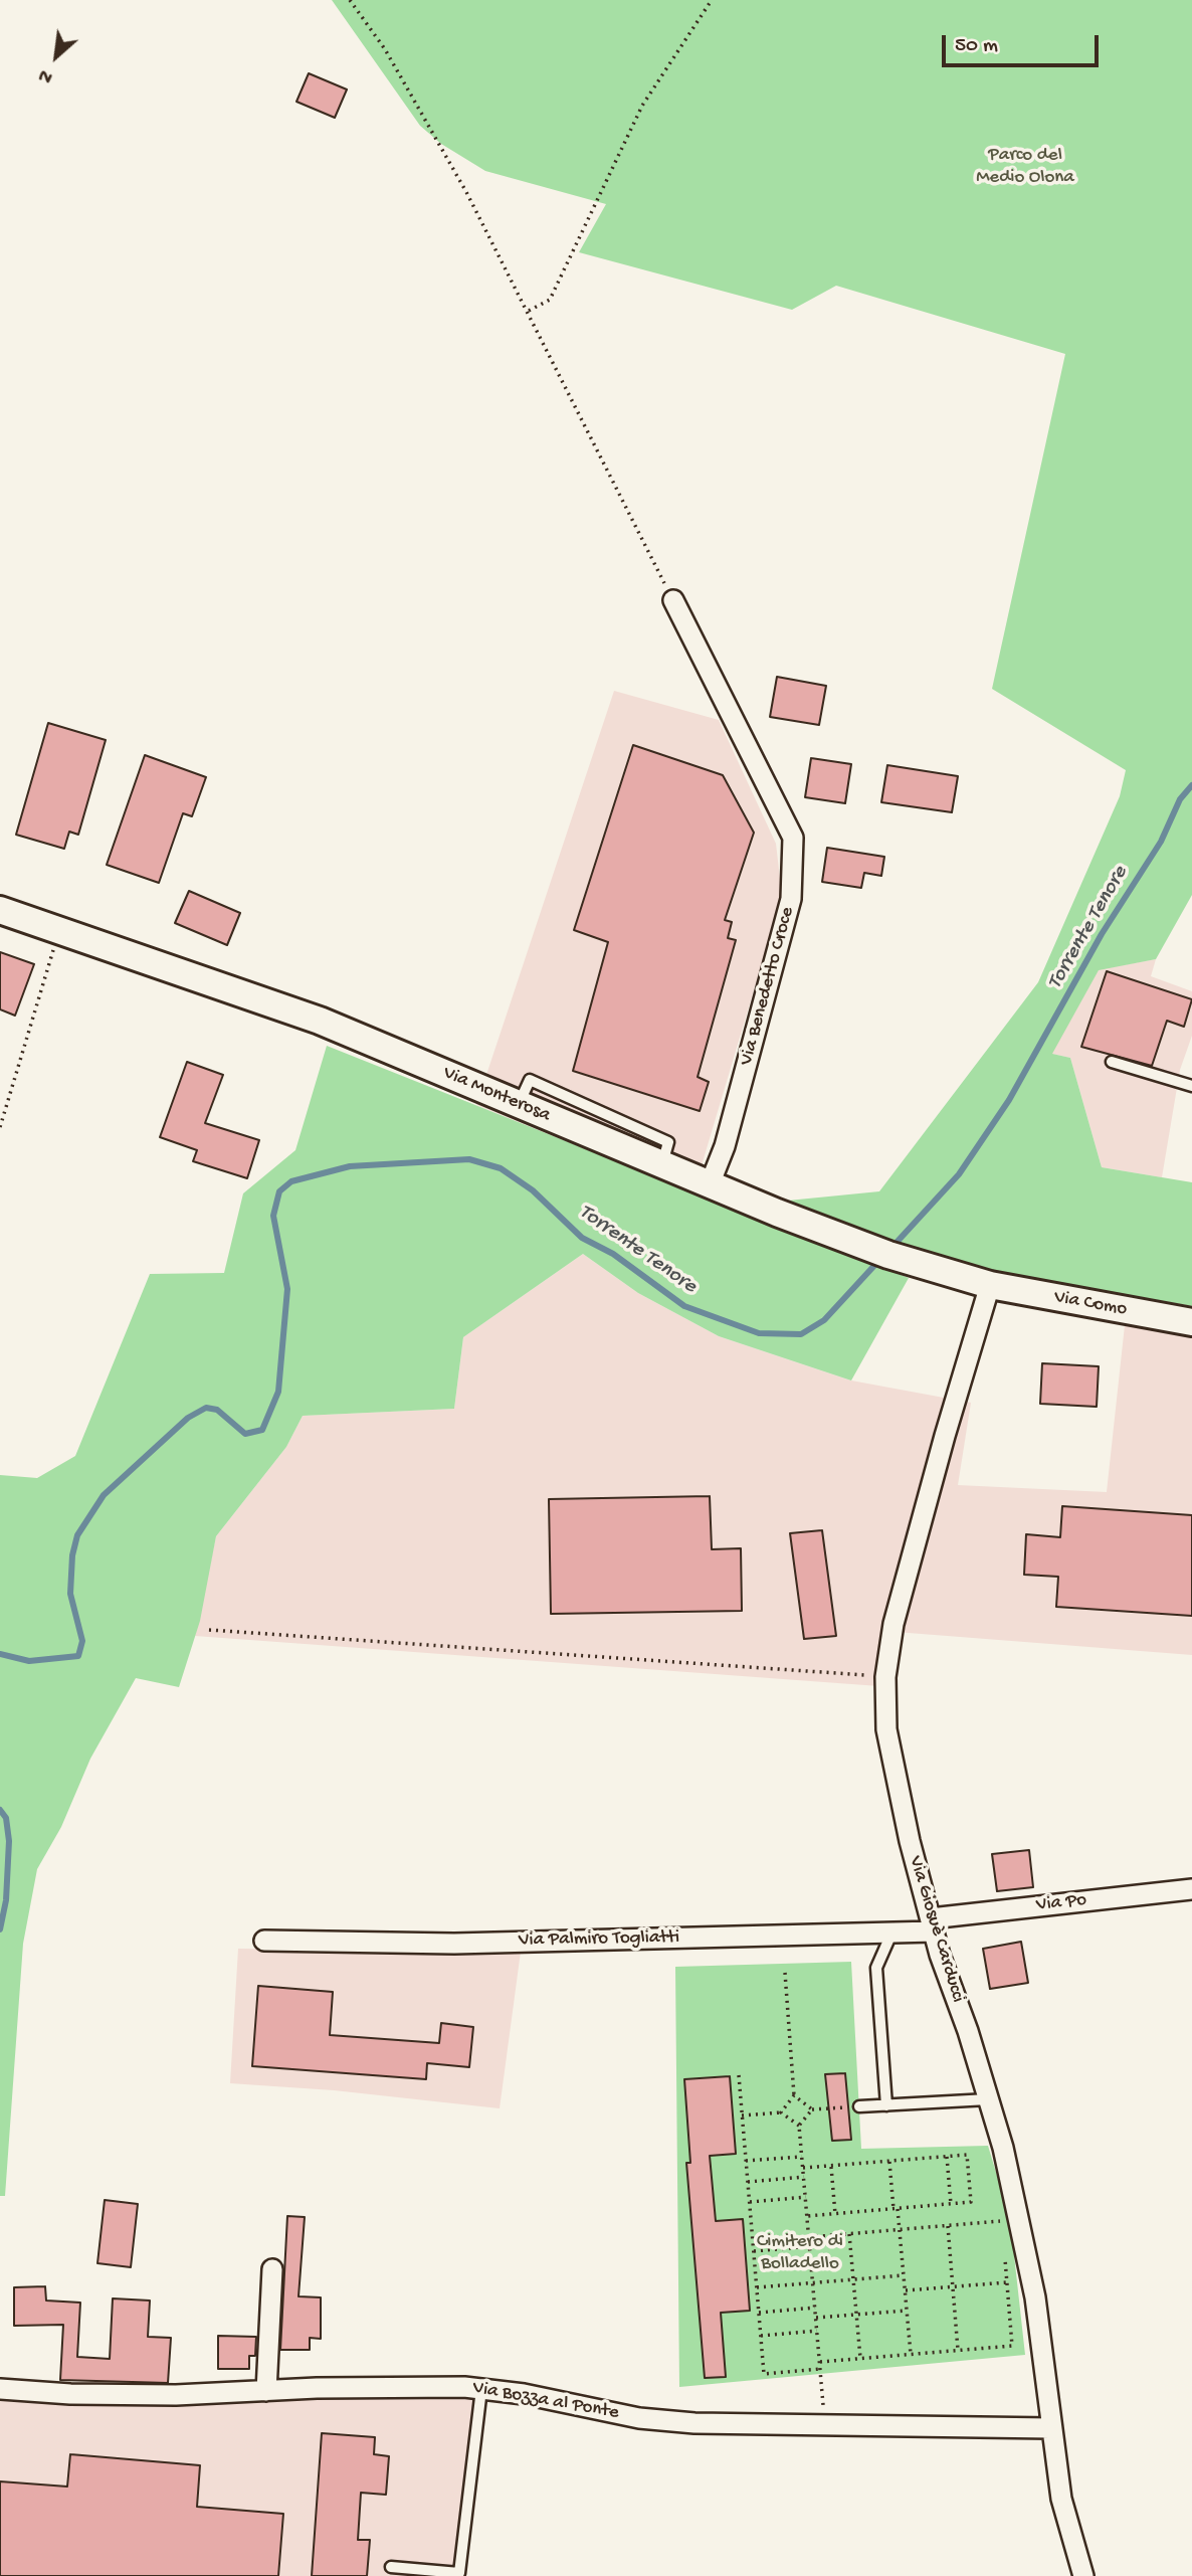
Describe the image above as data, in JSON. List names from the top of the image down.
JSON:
{
  "streets": {
    "main road": ["Via Monterosa", "Via Como"],
    "street": [
      "Via Benedetto Croce",
      "Via Po",
      "Via Giosuè Carducci",
      "Via Palmiro Togliatti",
      "Via Bozza al Ponte"
    ]
  },
  "crossings": [
    ["Via Benedetto Croce", "Via Monterosa"],
    ["Via Monterosa", "Via Como"],
    ["Via Monterosa", "Via Giosuè Carducci"],
    ["Via Como", "Via Giosuè Carducci"],
    ["Via Po", "Via Giosuè Carducci"],
    ["Via Po", "Via Palmiro Togliatti"],
    ["Via Giosuè Carducci", "Via Palmiro Togliatti"],
    ["Via Giosuè Carducci", "Via Bozza al Ponte"]
  ],
  "water": ["Torrente Tenore"],
  "parks": ["Parco del Medio Olona", "Cimitero di Bolladello"],
  "scale_bar": "50 m",
  "north": "bottom left"
}
